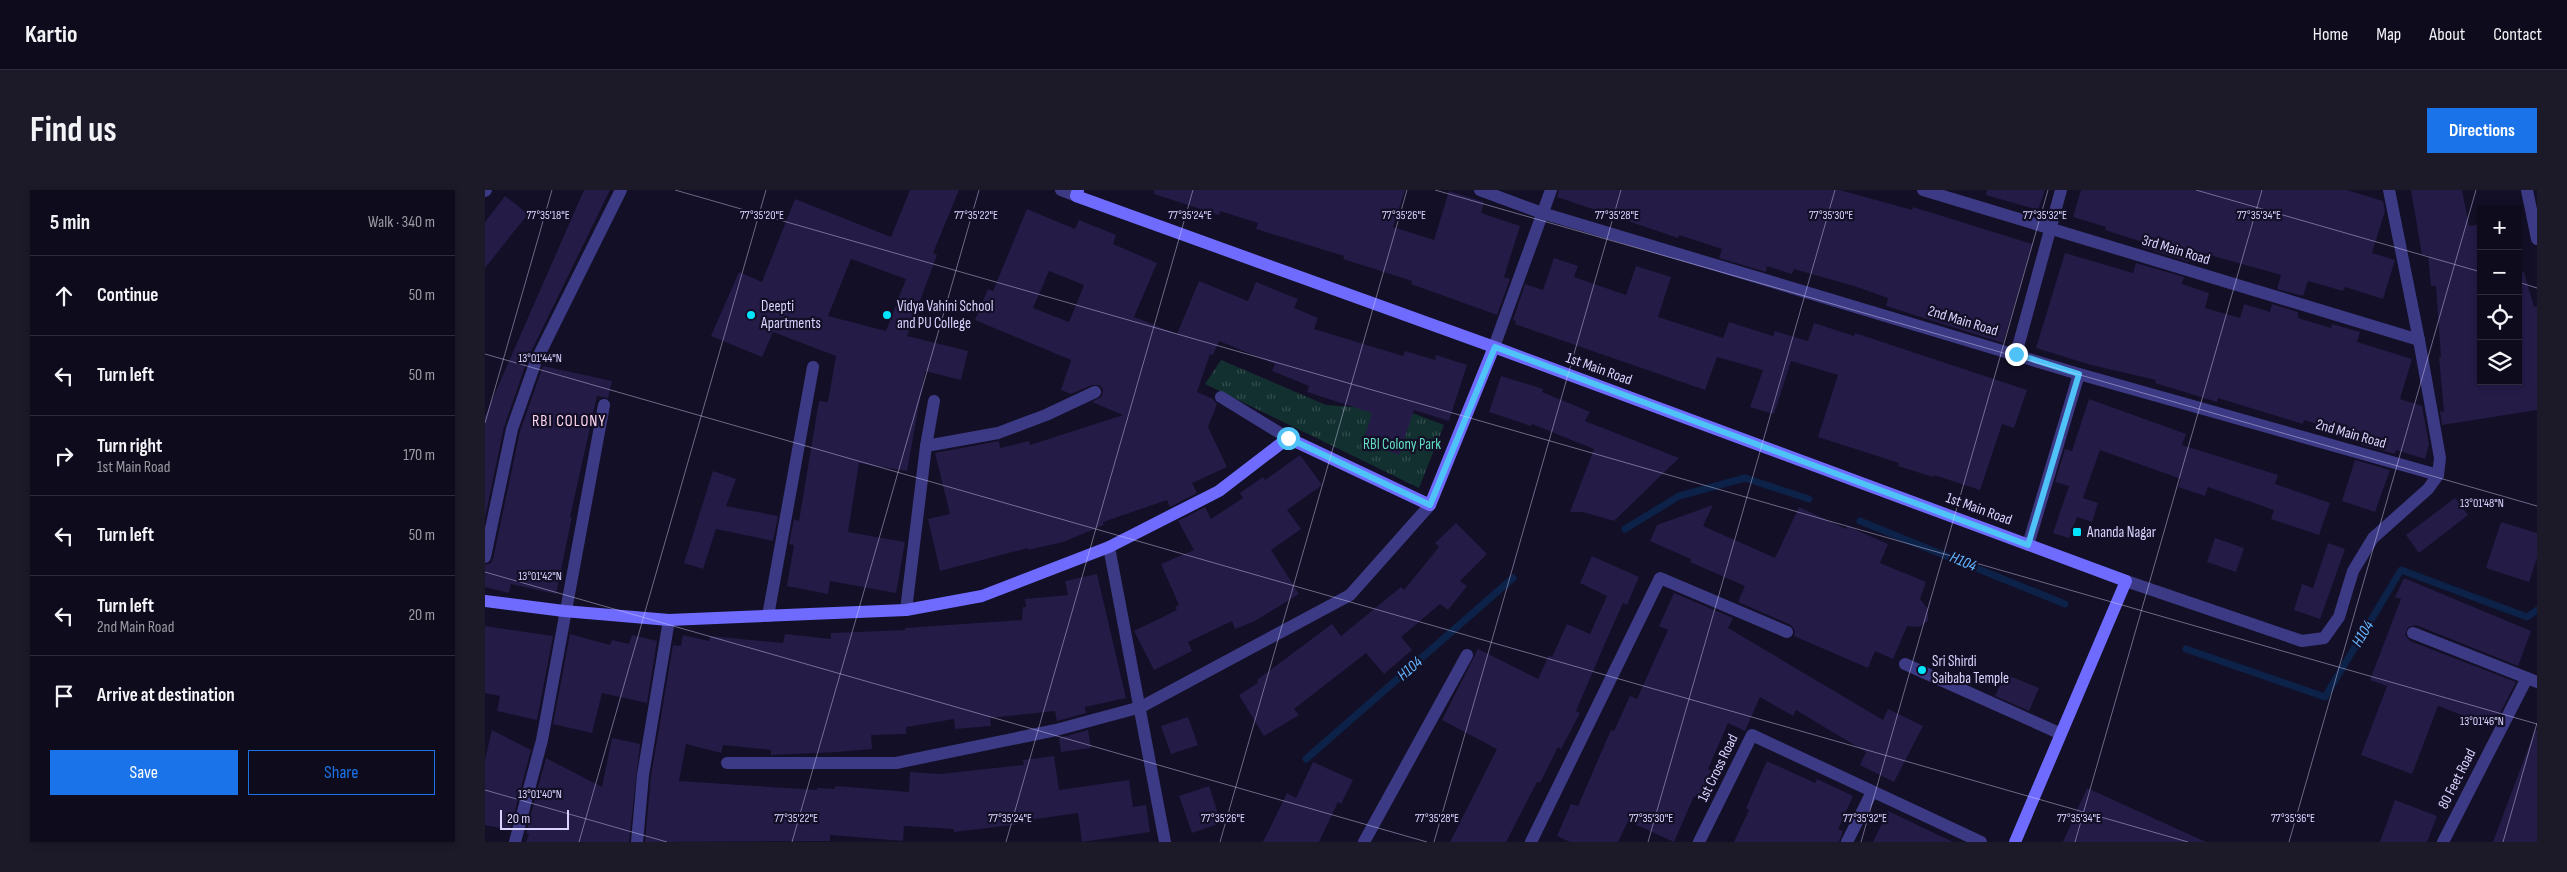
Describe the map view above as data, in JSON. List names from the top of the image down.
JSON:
{
  "streets": {
    "street": [
      "3rd Main Road",
      "2nd Main Road",
      "1st Main Road",
      "1st Cross Road",
      "80 Feet Road"
    ]
  },
  "districts": ["RBI COLONY"],
  "water": ["H104"],
  "parks": ["RBI Colony Park"],
  "places": {
    "other": ["Deepti Apartments", "Vidya Vahini School and PU College", "Sri Shirdi Saibaba Temple"],
    "transit": ["Ananda Nagar"]
  },
  "scale_bar": "20 m",
  "page": {
    "header": "Kartio",
    "nav": [
      "Home",
      "Map",
      "About",
      "Contact"
    ],
    "buttons": [
      "Directions",
      ["Save", "Share"]
    ],
    "title": "Find us",
    "heading": ["5 min", "Walk · 340 m"],
    "map_buttons": ["+", "−"],
    "list": [
      ["Continue", "50 m"],
      ["Turn left", "50 m"],
      ["Turn right", "1st Main Road", "170 m"],
      ["Turn left", "50 m"],
      ["Turn left", "2nd Main Road", "20 m"],
      "Arrive at destination"
    ],
    "scale": "20 m"
  },
  "coordinates": [
    "77°35'18\"E",
    "77°35'20\"E",
    "77°35'22\"E",
    "77°35'24\"E",
    "77°35'26\"E",
    "77°35'28\"E",
    "77°35'30\"E",
    "77°35'32\"E",
    "77°35'34\"E",
    "13°01'44\"N",
    "13°01'48\"N",
    "13°01'42\"N",
    "13°01'46\"N",
    "13°01'40\"N",
    "77°35'36\"E"
  ]
}
